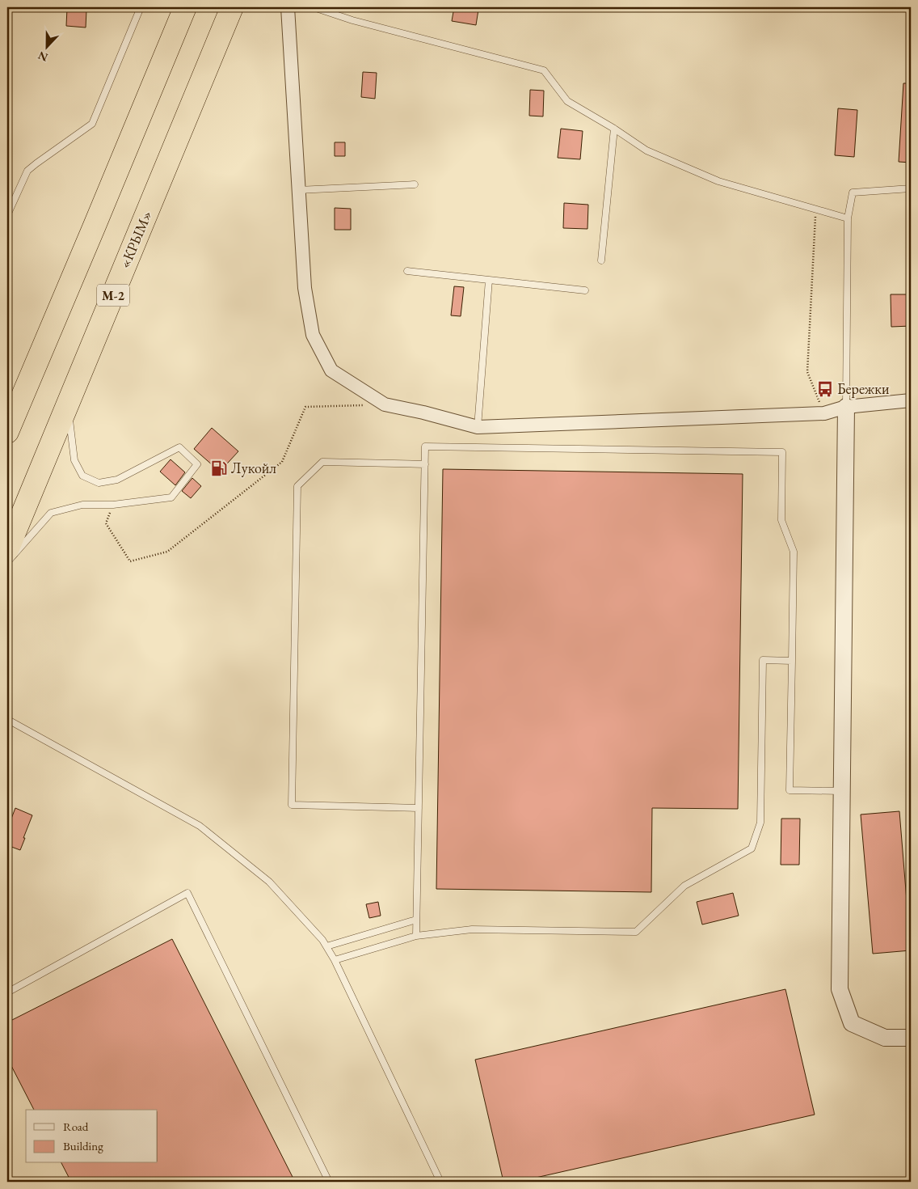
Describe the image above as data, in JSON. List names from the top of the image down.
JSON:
{
  "streets": {
    "highway": ["«КРЫМ»", "М-2"]
  },
  "places": {
    "bus stop": ["Бережки"],
    "fuel station": ["Лукойл"]
  },
  "legend": ["Road", "Building"],
  "north": "bottom"
}
